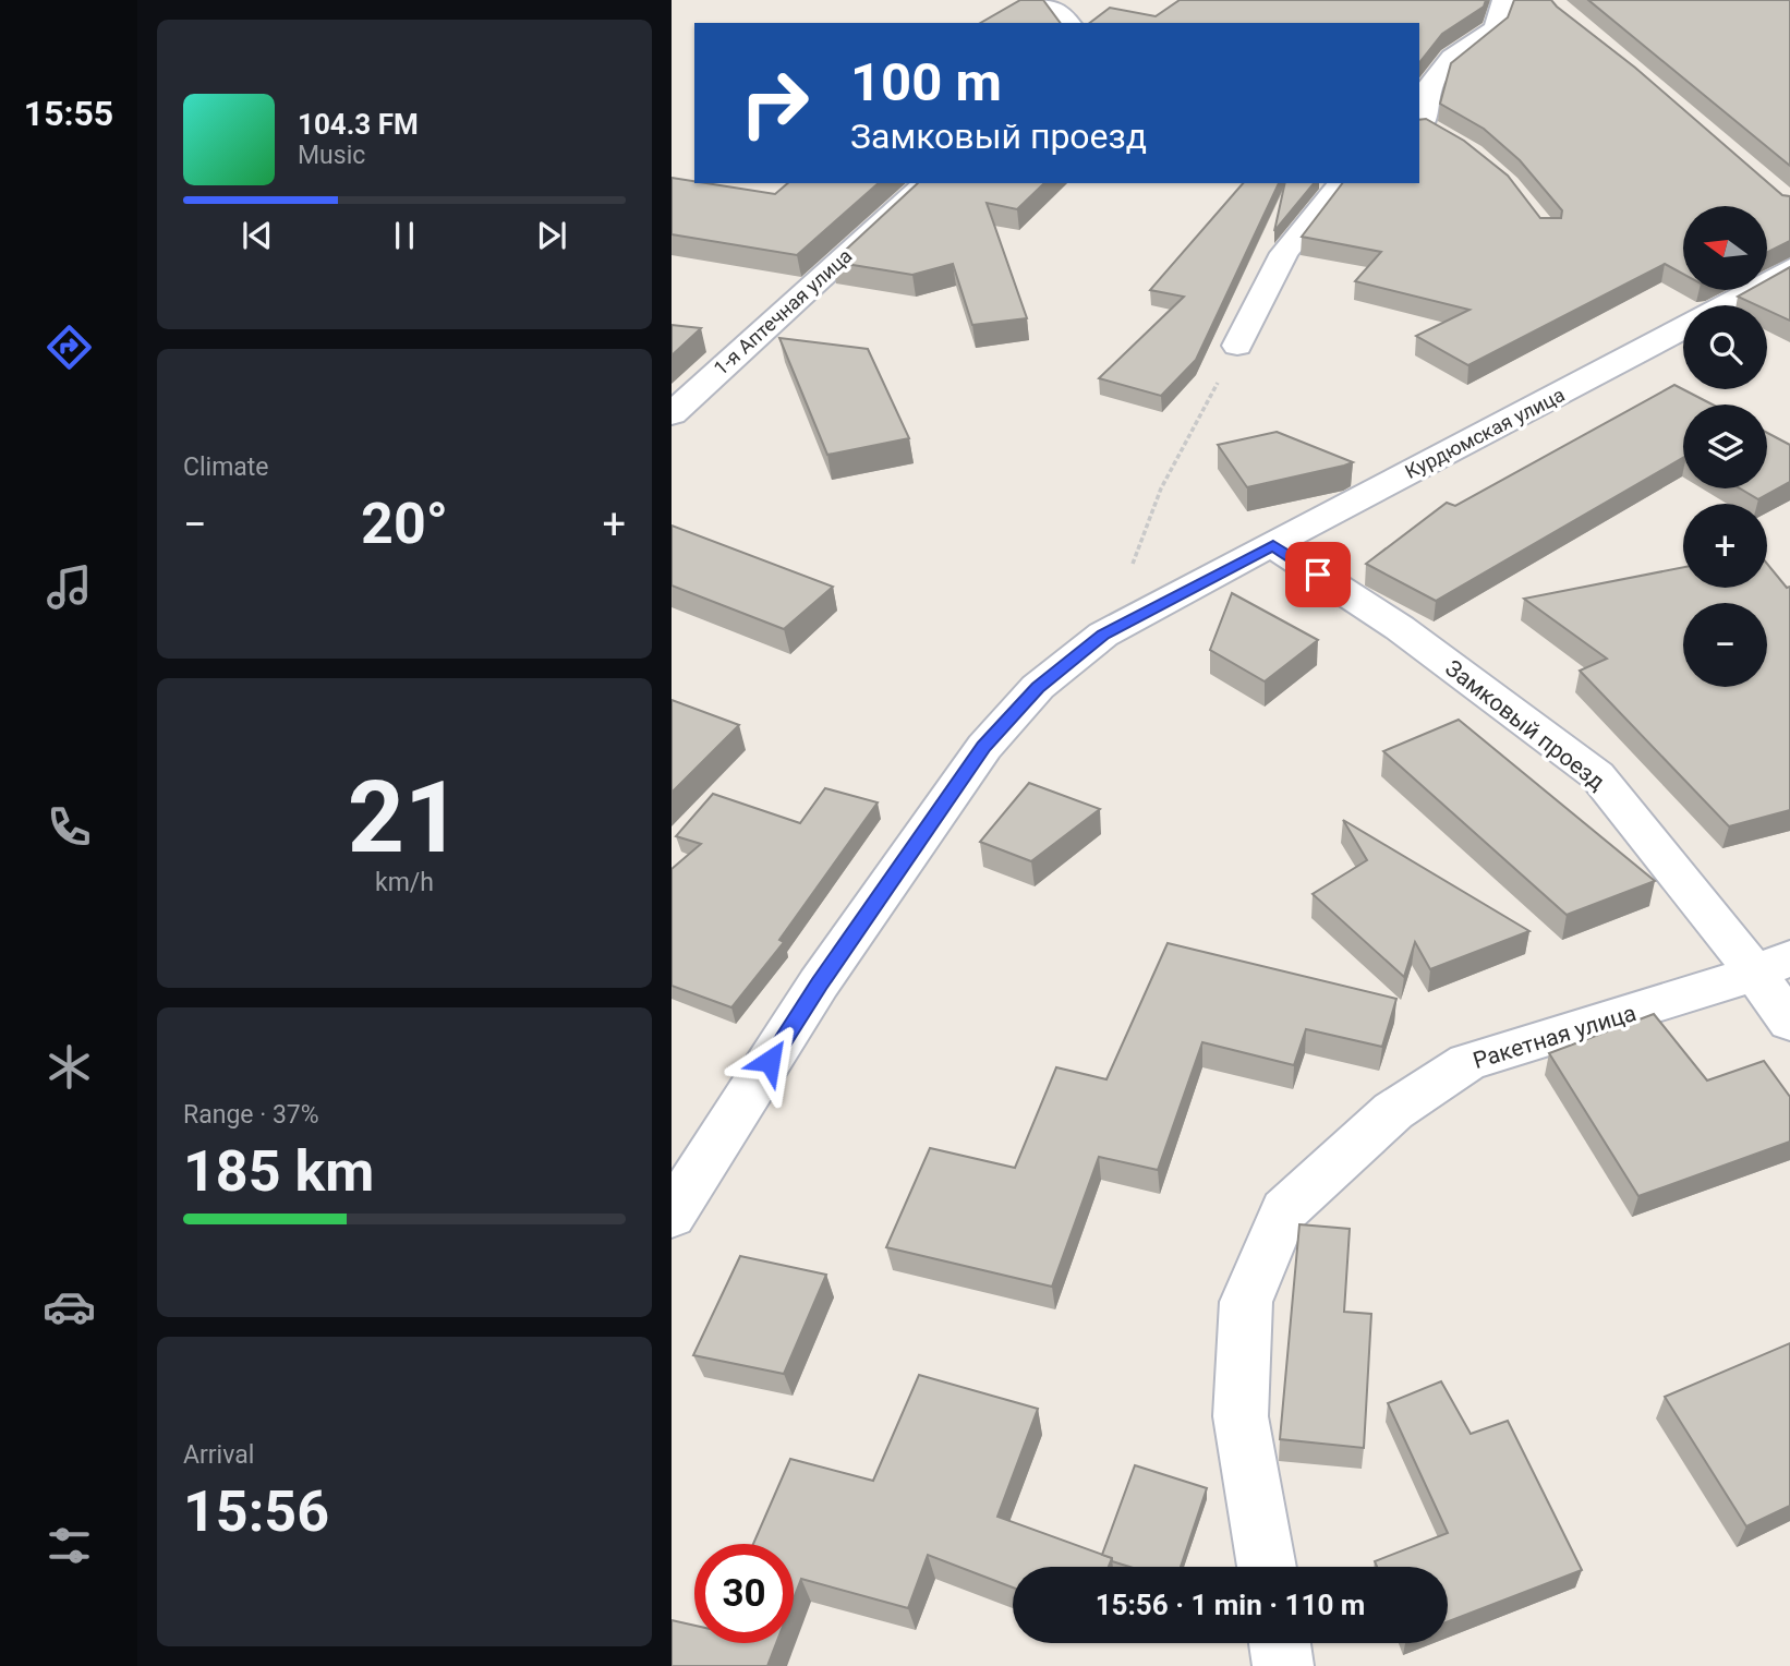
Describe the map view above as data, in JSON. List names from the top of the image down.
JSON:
{
  "streets": {
    "street": [
      "1-я Аптечная улица",
      "Курдюмская улица",
      "Замковый проезд",
      "Ракетная улица"
    ]
  },
  "crossings": [
    ["Курдюмская улица", "Замковый проезд"],
    ["Замковый проезд", "Ракетная улица"]
  ],
  "north": "left",
  "page": {
    "tabs": "15:55",
    "turn": ["100 m", "Замковый проезд"],
    "song": ["104.3 FM", "Music"],
    "map_buttons": ["+", "−"],
    "tile": [
      "Climate",
      ["21", "km/h"],
      ["Range · 37%", "185 km"],
      ["Arrival", "15:56"]
    ],
    "heat": ["−", "20°", "+"],
    "limit": "30",
    "trip": "15:56 · 1 min · 110 m"
  }
}
